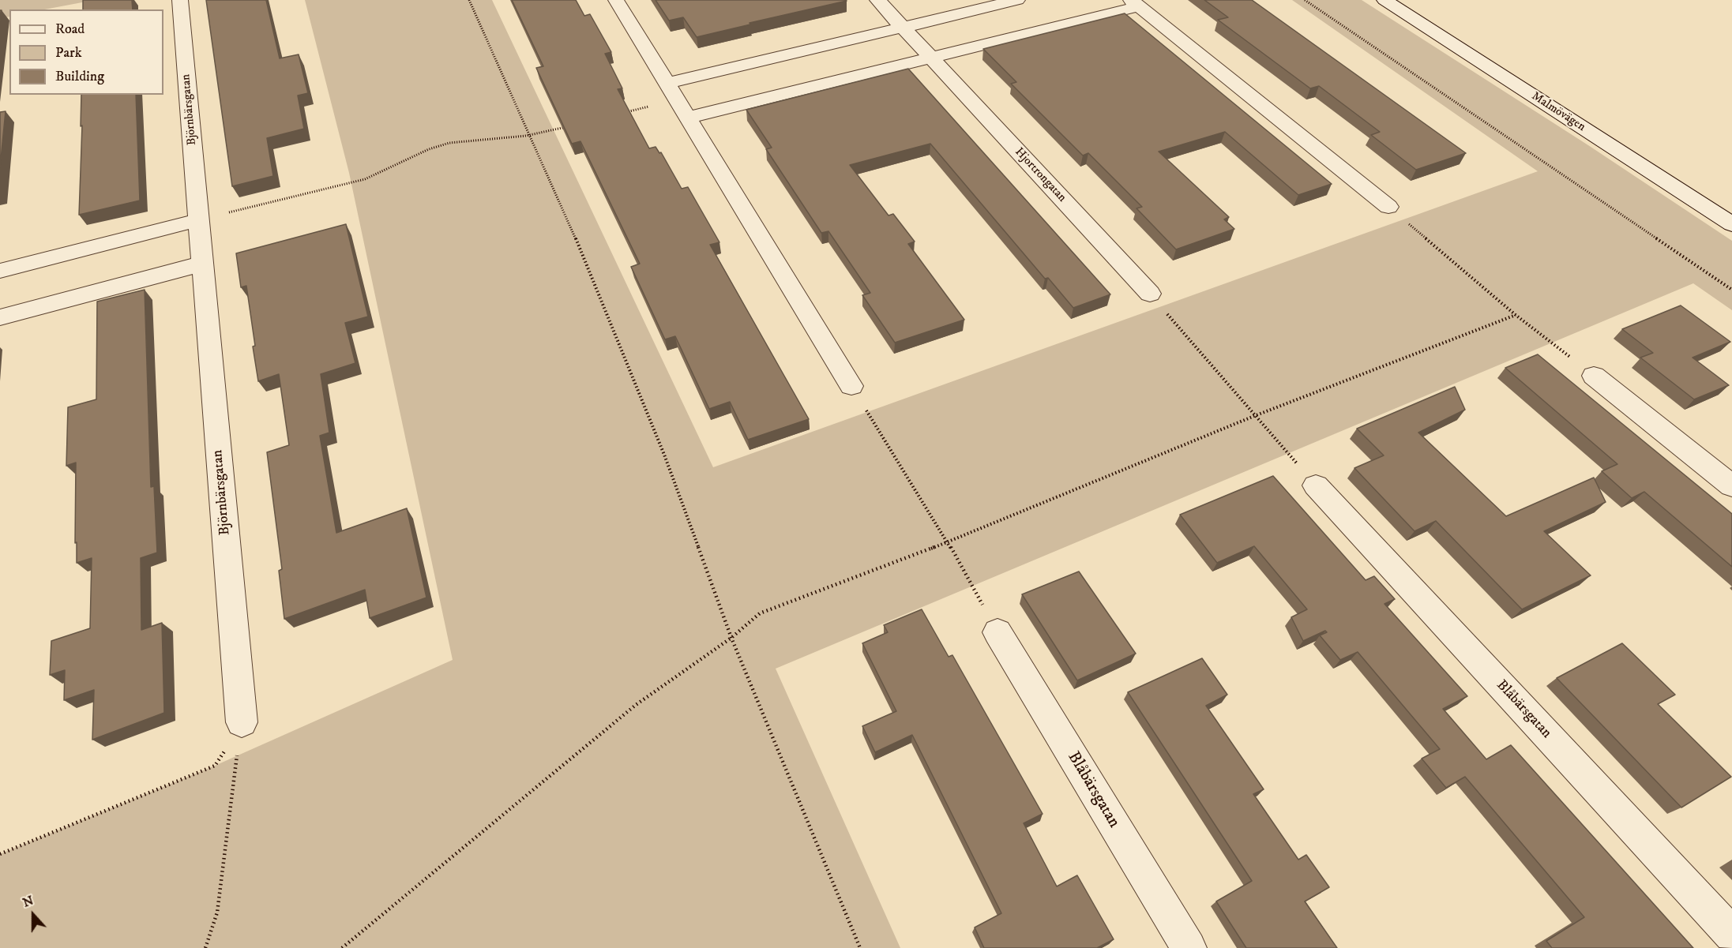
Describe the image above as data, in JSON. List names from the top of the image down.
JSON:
{
  "streets": {
    "street": [
      "Björnbärsgatan",
      "Malmövägen",
      "Hjortrongatan",
      "Blåbärsgatan"
    ]
  },
  "legend": ["Road", "Park", "Building"],
  "north": "top"
}
